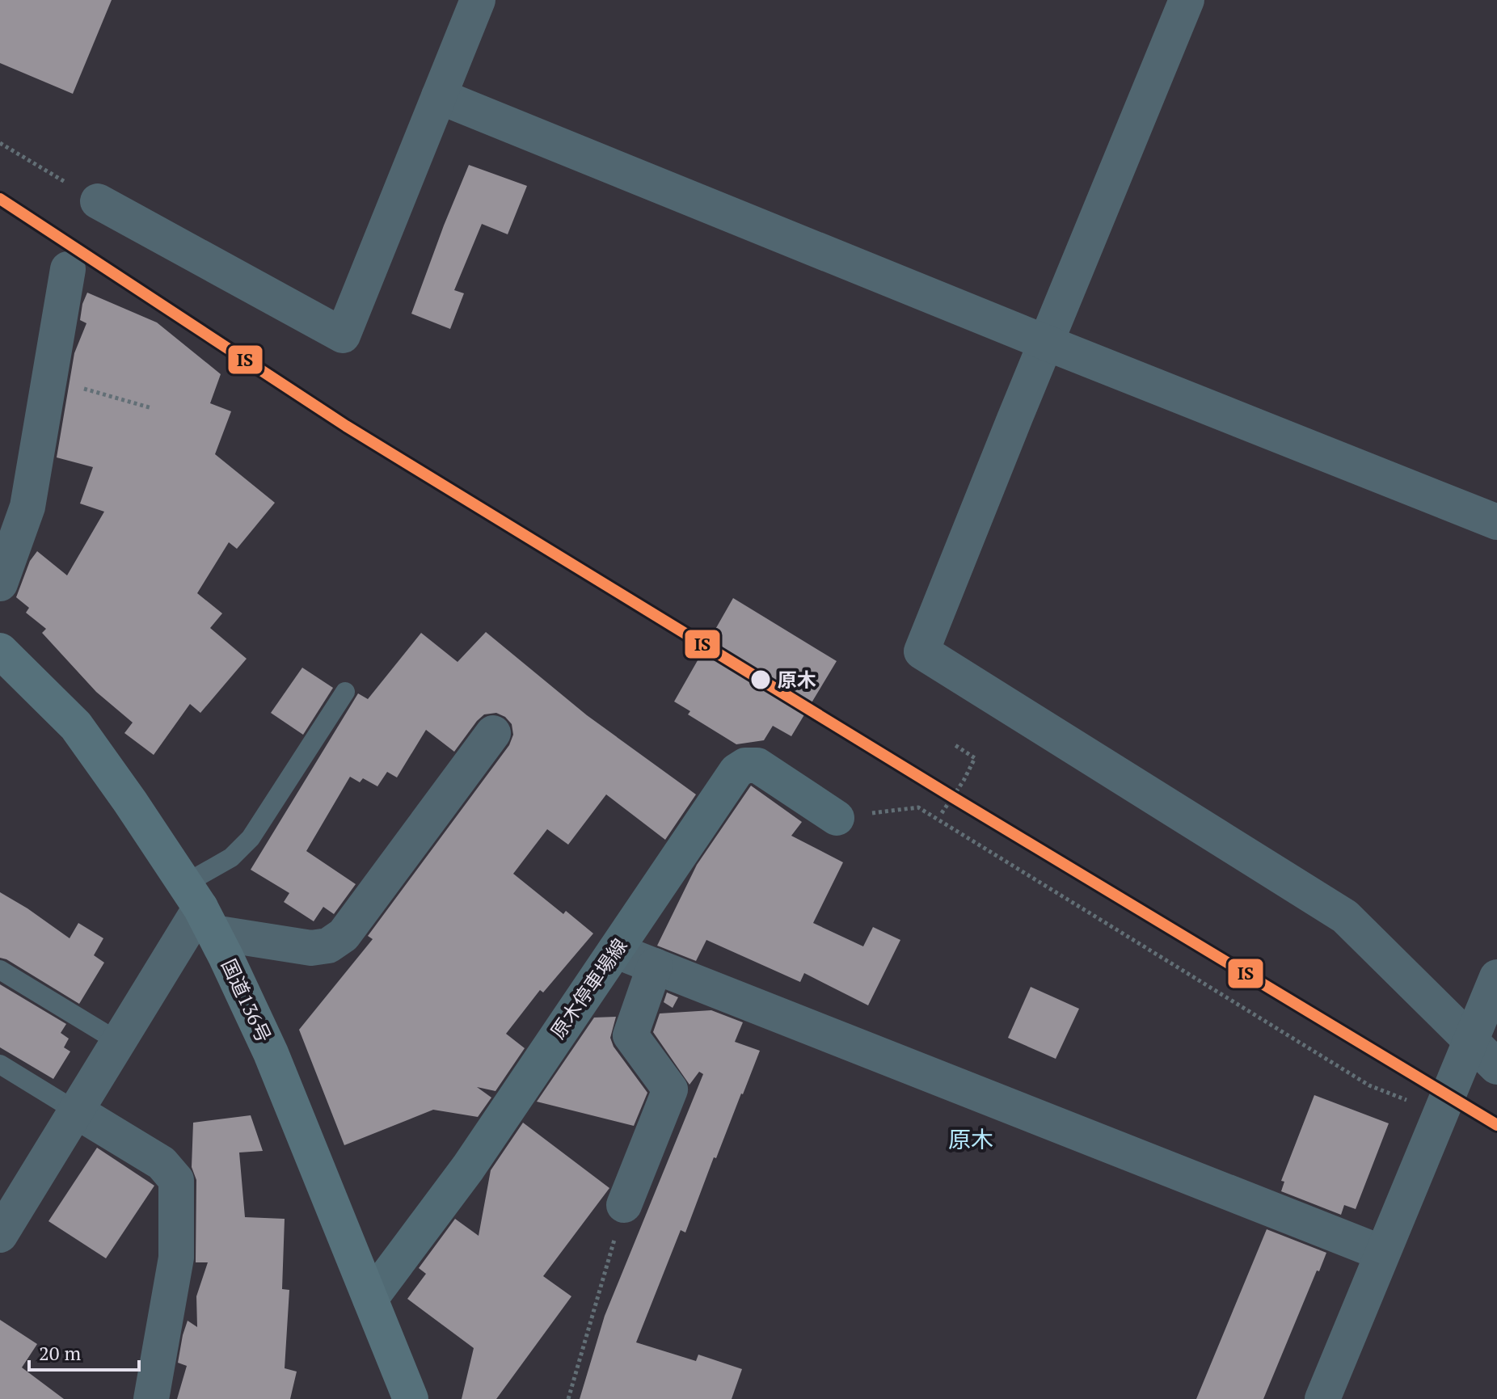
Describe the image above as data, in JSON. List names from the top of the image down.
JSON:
{
  "streets": {
    "highway": ["国道136号"],
    "main road": ["原木停車場線"]
  },
  "crossings": [
    ["原木停車場線", "国道136号"]
  ],
  "districts": ["原木"],
  "places": ["原木"],
  "lines": ["transit line IS"],
  "scale_bar": "20 m"
}
